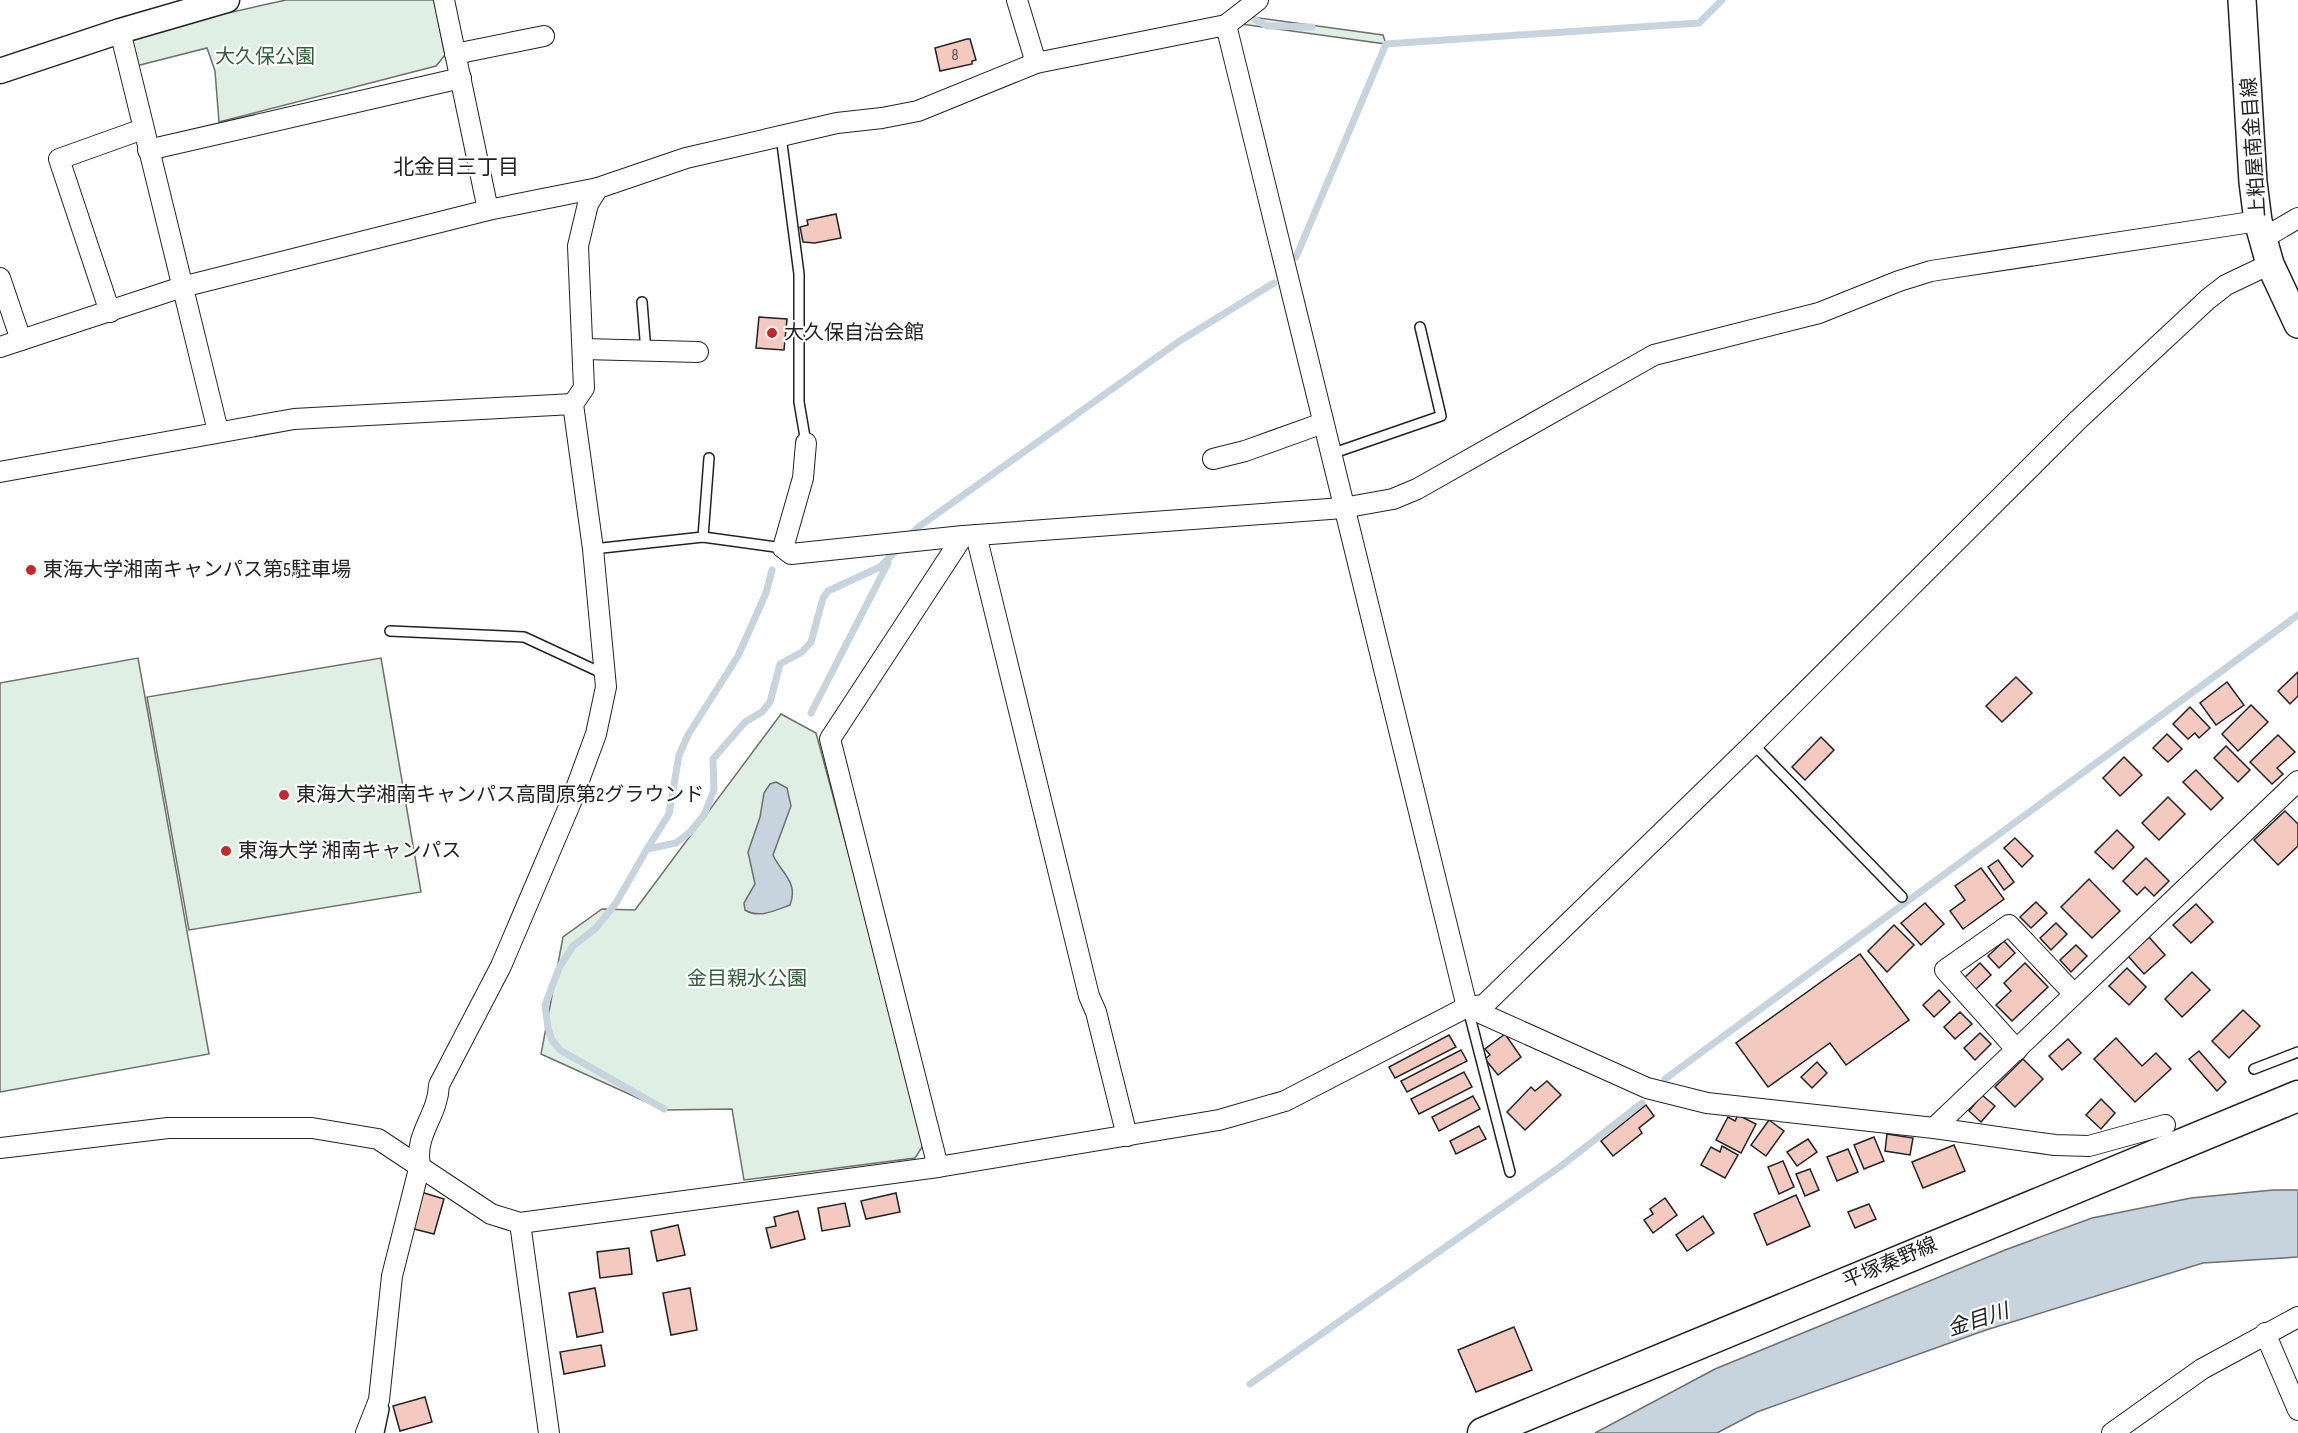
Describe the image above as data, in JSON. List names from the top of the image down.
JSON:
{
  "streets": {
    "main road": ["上粕屋南金目線", "平塚秦野線"]
  },
  "districts": ["北金目三丁目"],
  "water": ["金目川"],
  "parks": ["大久保公園", "金目親水公園"],
  "places": [
    "大久保自治会館",
    "東海大学湘南キャンパス第5駐車場",
    "東海大学湘南キャンパス高間原第2グラウンド",
    "東海大学 湘南キャンパス"
  ],
  "house_numbers": ["8"]
}
